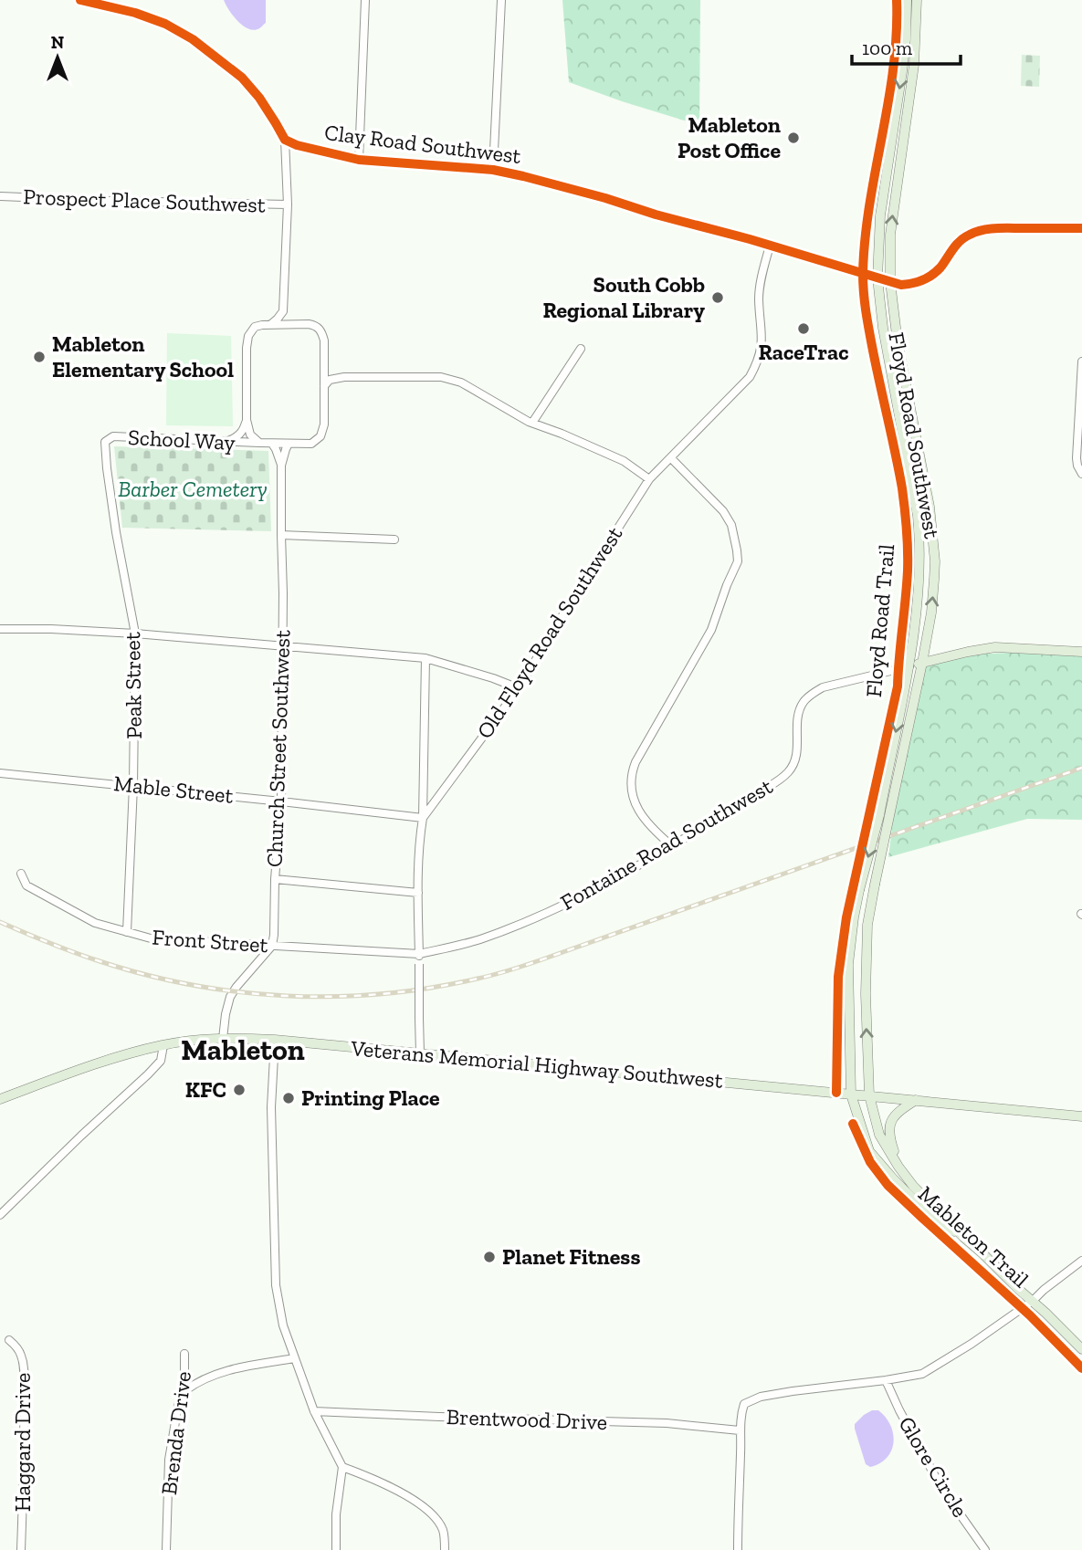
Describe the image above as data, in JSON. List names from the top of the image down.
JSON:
{
  "streets": {
    "main road": ["Floyd Road Southwest", "Fontaine Road Southwest", "Veterans Memorial Highway Southwest"],
    "street": [
      "Clay Road Southwest",
      "Prospect Place Southwest",
      "School Way",
      "Old Floyd Road Southwest",
      "Peak Street",
      "Church Street Southwest",
      "Mable Street",
      "Front Street",
      "Brentwood Drive",
      "Brenda Drive",
      "Haggard Drive",
      "Glore Circle"
    ],
    "cycle path": ["Floyd Road Trail", "Mableton Trail"]
  },
  "crossings": [
    ["Clay Road Southwest", "Floyd Road Southwest"],
    ["Clay Road Southwest", "Old Floyd Road Southwest"],
    ["Floyd Road Southwest", "Fontaine Road Southwest"],
    ["Floyd Road Southwest", "Veterans Memorial Highway Southwest"],
    ["School Way", "Peak Street"],
    ["Old Floyd Road Southwest", "Mable Street"],
    ["Peak Street", "Mable Street"],
    ["Peak Street", "Front Street"],
    ["Church Street Southwest", "Mable Street"],
    ["Church Street Southwest", "Front Street"],
    ["Fontaine Road Southwest", "Front Street"]
  ],
  "districts": ["Mableton"],
  "parks": ["Barber Cemetery"],
  "places": [
    "Mableton Post Office",
    "South Cobb Regional Library",
    "RaceTrac",
    "Mableton Elementary School",
    "KFC",
    "Printing Place",
    "Planet Fitness"
  ],
  "scale_bar": "100 m",
  "north": "top"
}
